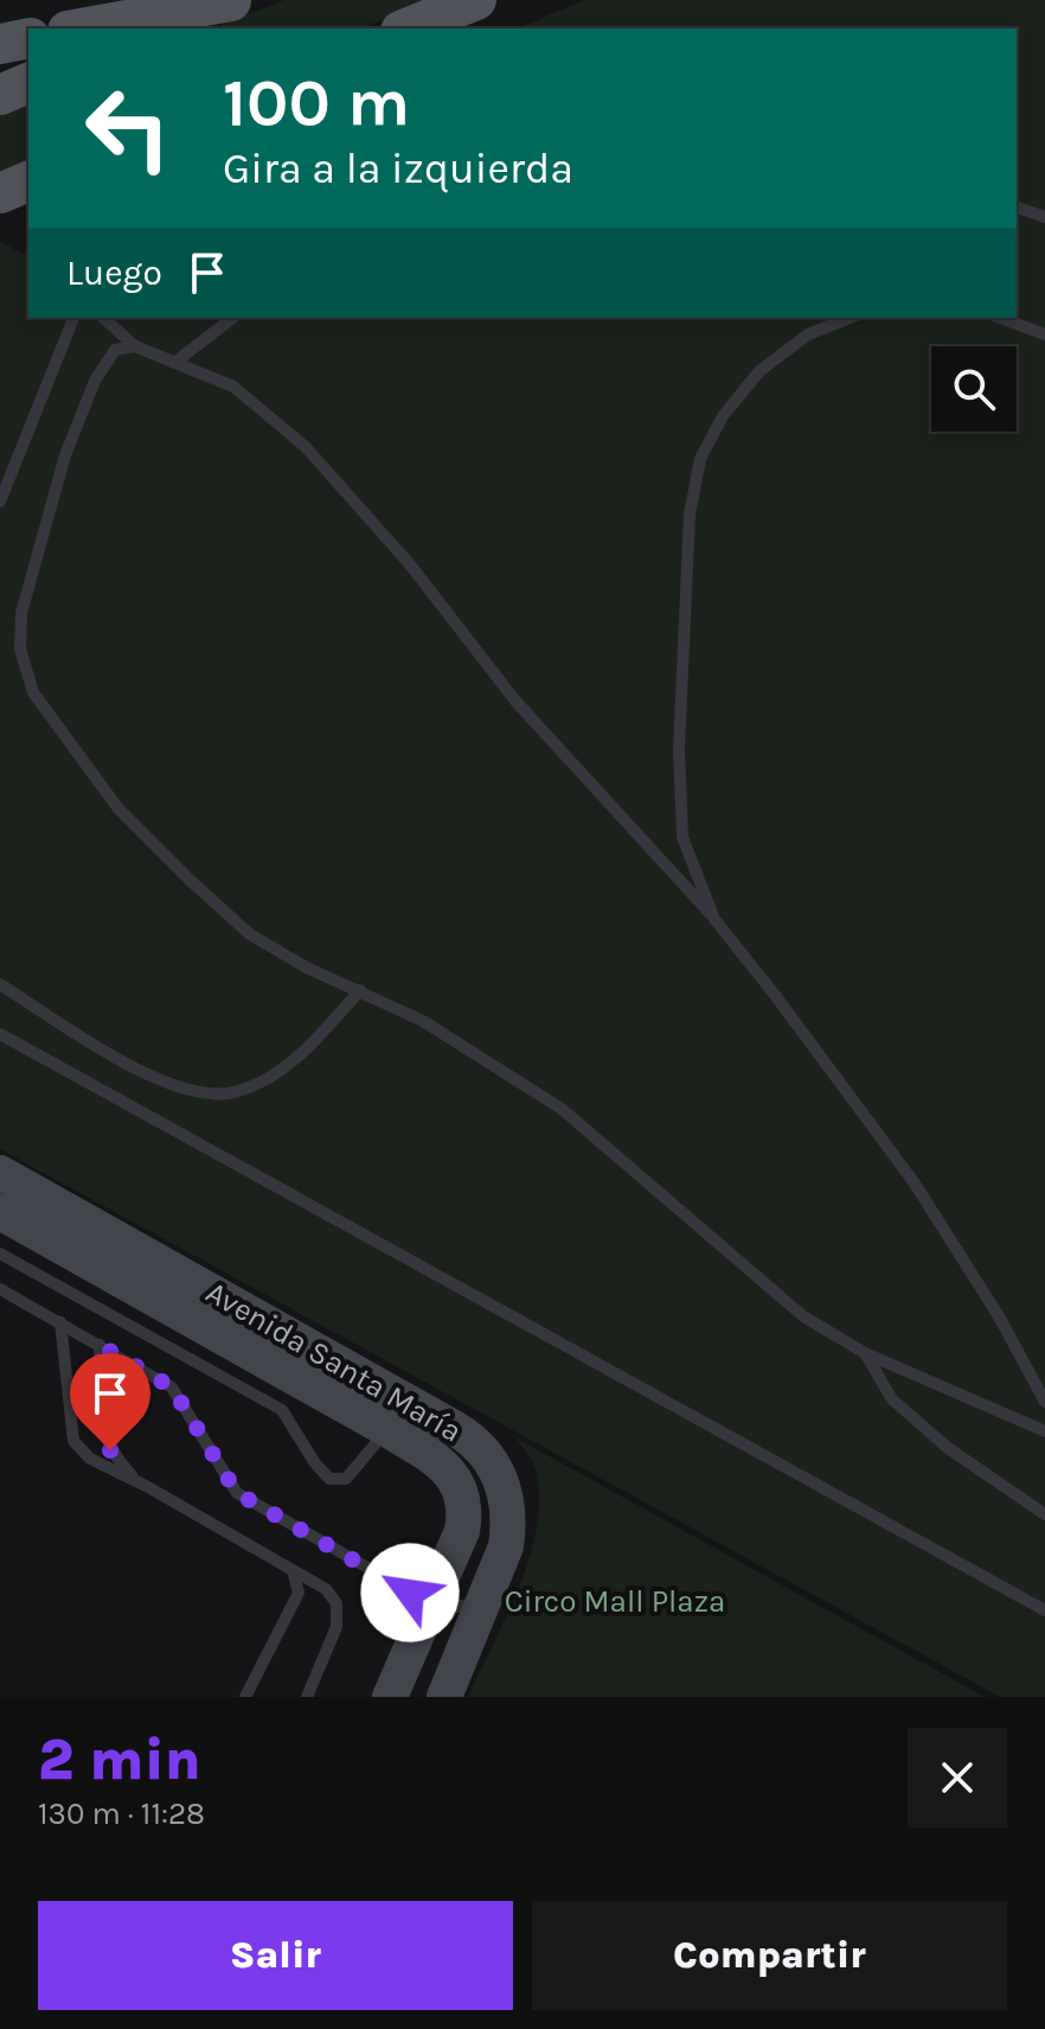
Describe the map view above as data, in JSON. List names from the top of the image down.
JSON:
{
  "streets": {
    "main road": ["Avenida Santa María"]
  },
  "parks": ["Circo Mall Plaza"],
  "page": {
    "turn": ["100 m", "Gira a la izquierda"],
    "then": "Luego",
    "heading": ["2 min", "130 m · 11:28"],
    "buttons": ["Salir", "Compartir"]
  }
}
